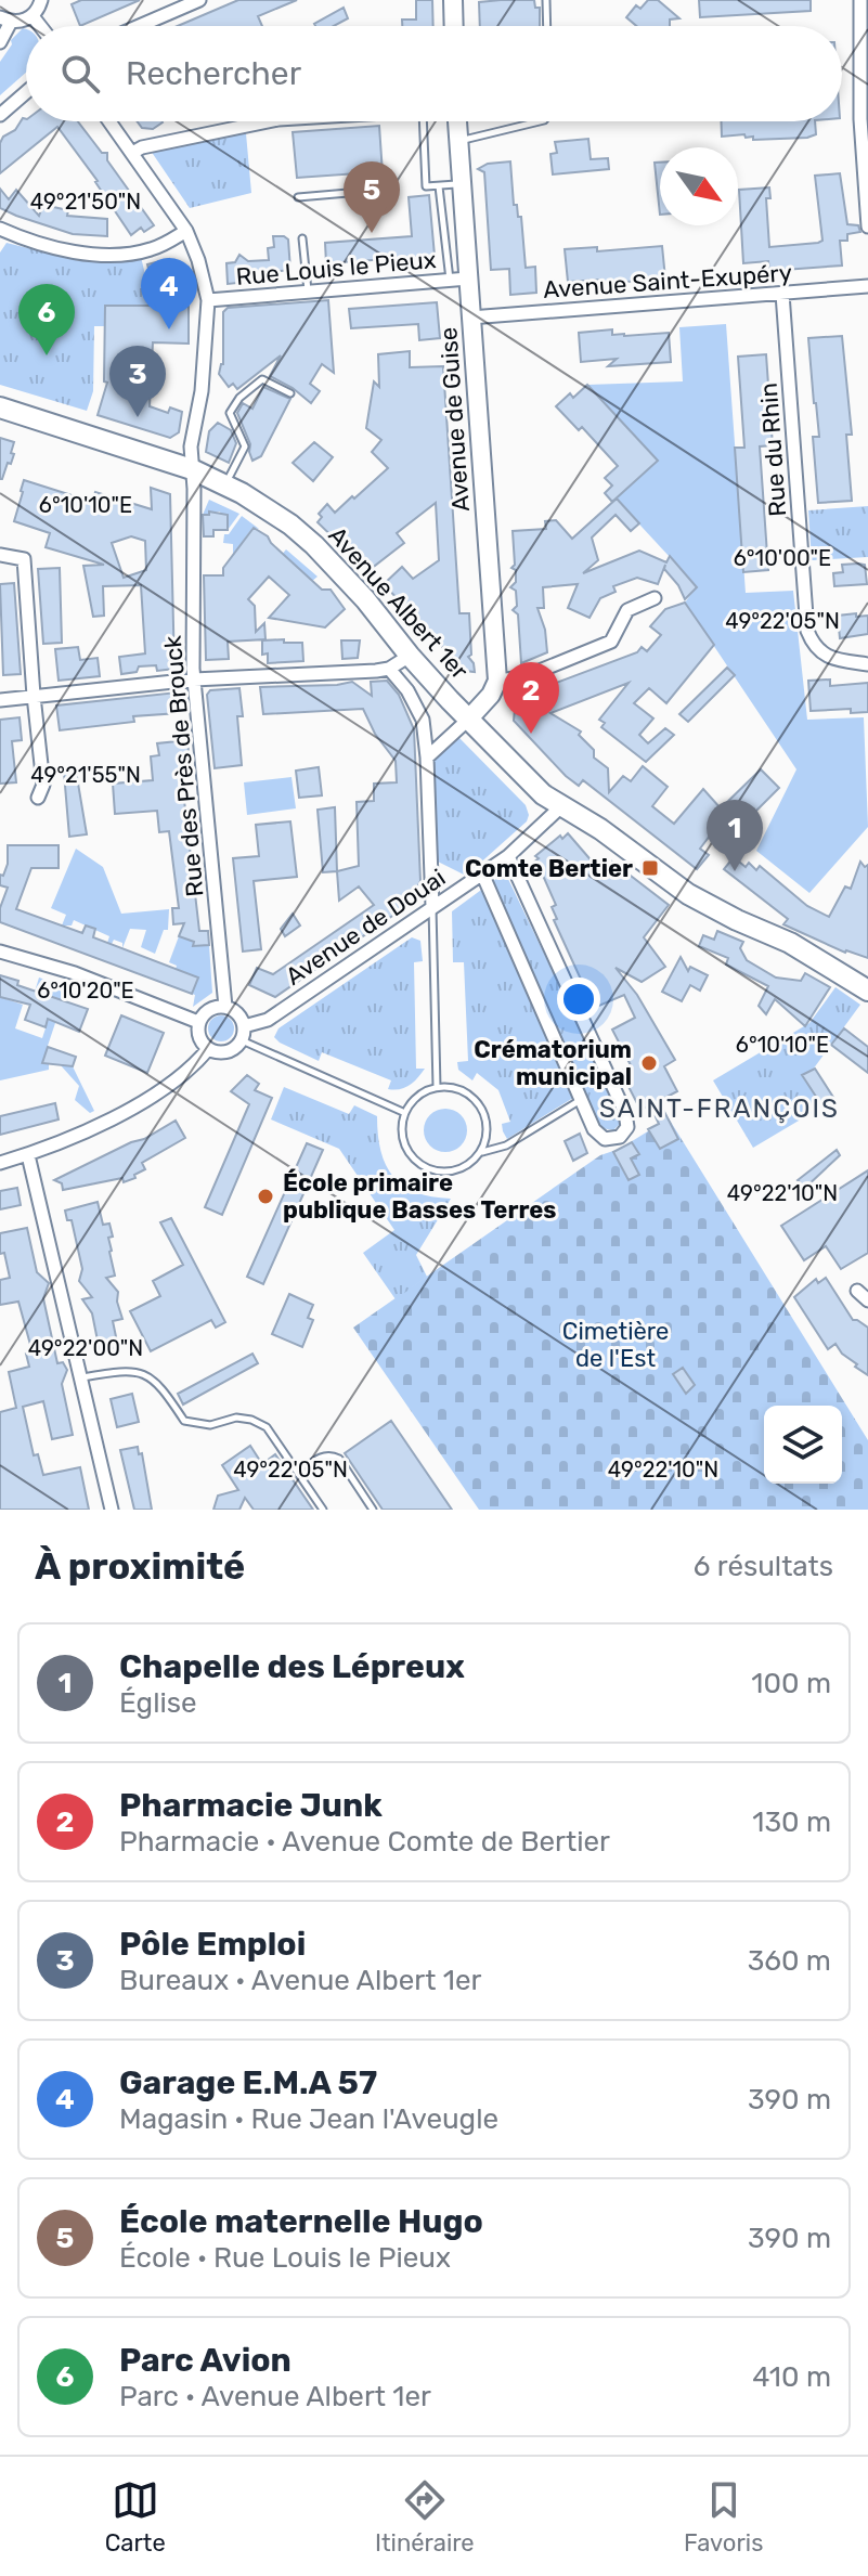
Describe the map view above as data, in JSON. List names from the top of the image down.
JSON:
{
  "streets": {
    "main road": ["Avenue Albert 1er"],
    "street": [
      "Rue Louis le Pieux",
      "Avenue Saint-Exupéry",
      "Avenue de Guise",
      "Rue du Rhin",
      "Rue des Près de Brouck",
      "Avenue de Douai"
    ]
  },
  "crossings": [
    ["Rue Louis le Pieux", "Avenue de Guise"],
    ["Rue Louis le Pieux", "Rue des Près de Brouck"],
    ["Avenue Saint-Exupéry", "Avenue de Guise"],
    ["Avenue Saint-Exupéry", "Rue du Rhin"],
    ["Avenue Albert 1er", "Rue des Près de Brouck"],
    ["Avenue Albert 1er", "Avenue de Douai"],
    ["Rue des Près de Brouck", "Avenue de Douai"]
  ],
  "districts": ["SAINT-FRANÇOIS"],
  "parks": ["Cimetière de l'Est"],
  "places": {
    "transit": ["Comte Bertier"],
    "other": ["Crématorium municipal", "École primaire publique Basses Terres"]
  },
  "north": "bottom right",
  "page": {
    "search": "Rechercher",
    "pins": [
      "5",
      "4",
      "6",
      "3",
      "2",
      "1"
    ],
    "heading": ["À proximité", "6 résultats"],
    "list": [
      {
        "mark": "1",
        "name": "Chapelle des Lépreux",
        "note": "Église",
        "value": "100 m"
      },
      {
        "mark": "2",
        "name": "Pharmacie Junk",
        "note": "Pharmacie · Avenue Comte de Bertier",
        "value": "130 m"
      },
      {
        "mark": "3",
        "name": "Pôle Emploi",
        "note": "Bureaux · Avenue Albert 1er",
        "value": "360 m"
      },
      {
        "mark": "4",
        "name": "Garage E.M.A 57",
        "note": "Magasin · Rue Jean l'Aveugle",
        "value": "390 m"
      },
      {
        "mark": "5",
        "name": "École maternelle Hugo",
        "note": "École · Rue Louis le Pieux",
        "value": "390 m"
      },
      {
        "mark": "6",
        "name": "Parc Avion",
        "note": "Parc · Avenue Albert 1er",
        "value": "410 m"
      }
    ],
    "nav": ["Carte", "Itinéraire", "Favoris"]
  },
  "coordinates": [
    "49°21'50\"N",
    "6°10'10\"E",
    "6°10'00\"E",
    "49°22'05\"N",
    "49°21'55\"N",
    "6°10'20\"E",
    "49°22'10\"N",
    "49°22'00\"N"
  ]
}
